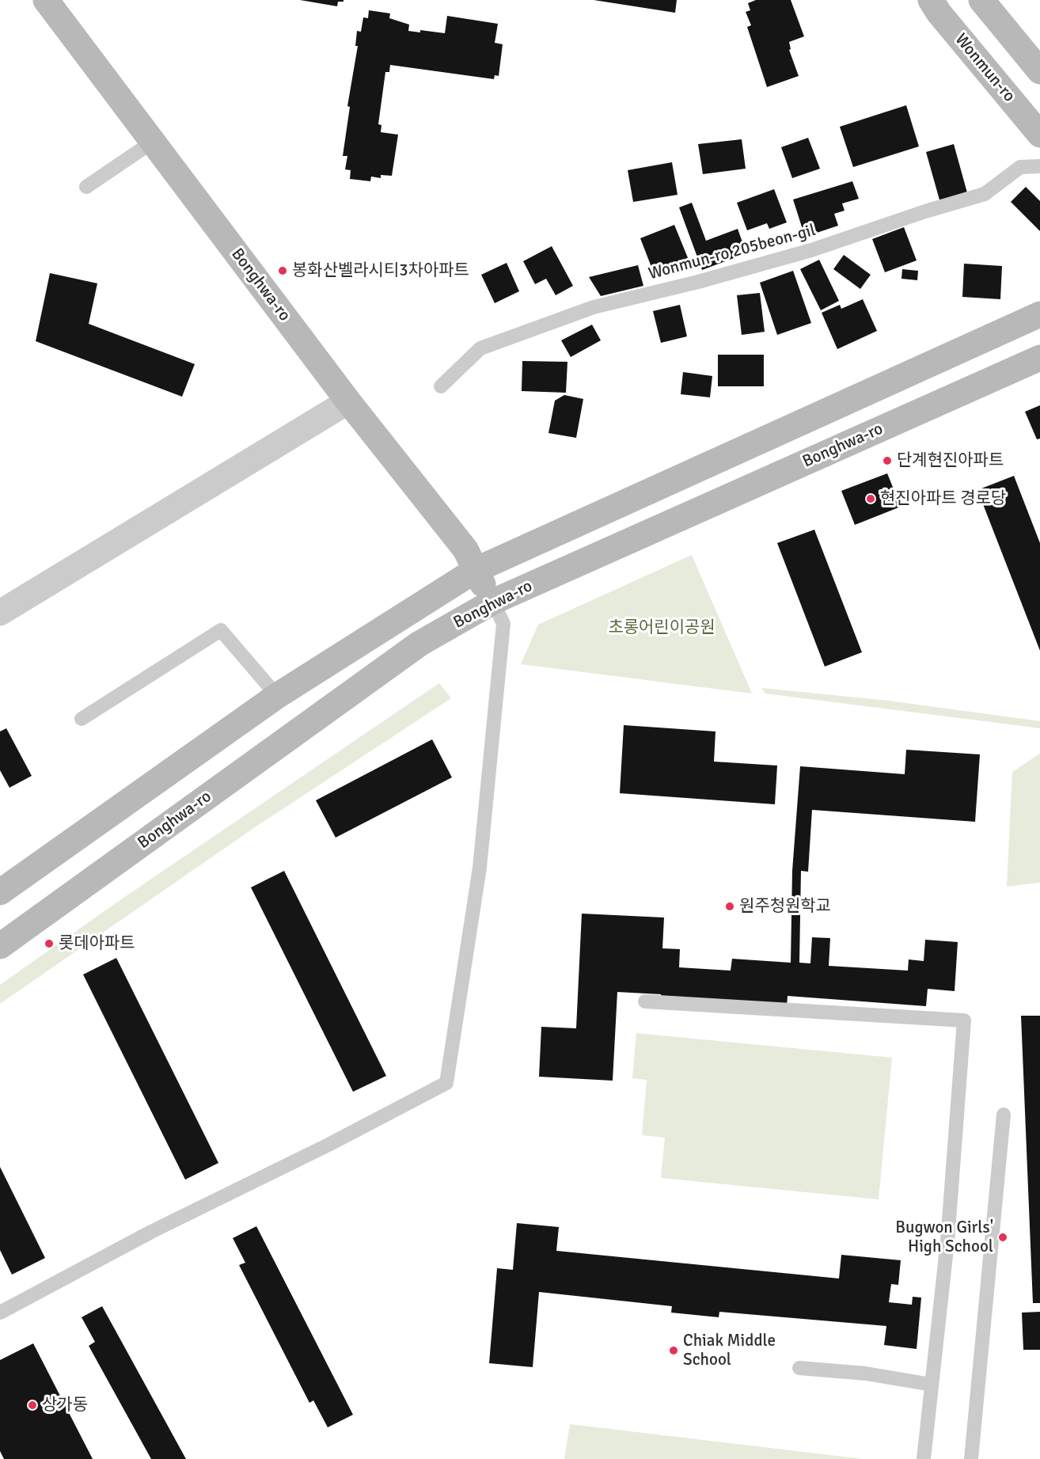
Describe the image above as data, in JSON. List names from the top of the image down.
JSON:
{
  "streets": {
    "street": ["Wonmun-ro", "Bonghwa-ro"],
    "lane": ["Wonmun-ro 205beon-gil"]
  },
  "parks": ["초롱어린이공원"],
  "places": [
    "봉화산벨라시티3차아파트",
    "단계현진아파트",
    "현진아파트 경로당",
    "원주청원학교",
    "롯데아파트",
    "Bugwon Girls' High School",
    "Chiak Middle School",
    "상가동"
  ]
}
